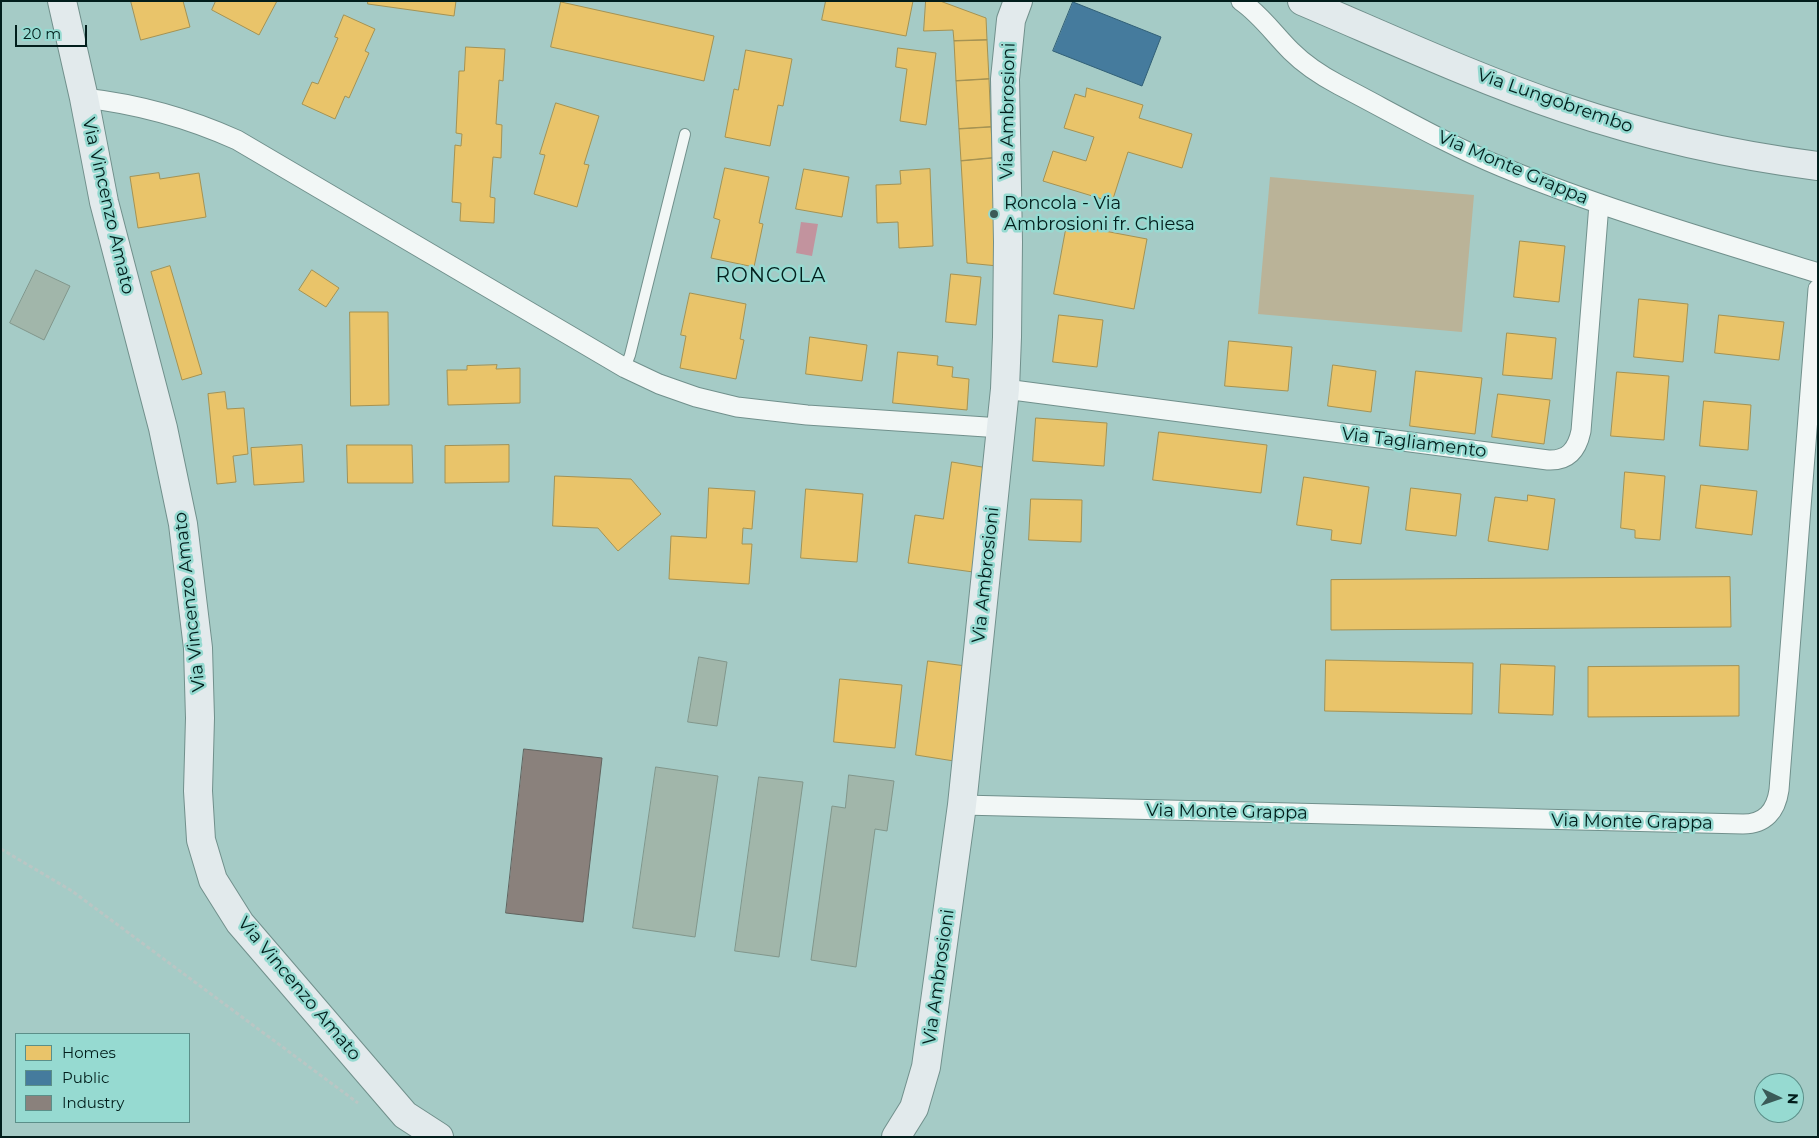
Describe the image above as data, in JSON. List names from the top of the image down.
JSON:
{
  "streets": {
    "street": [
      "Via Lungobrembo",
      "Via Ambrosioni",
      "Via Monte Grappa",
      "Via Vincenzo Amato",
      "Via Tagliamento"
    ]
  },
  "crossings": [
    ["Via Ambrosioni", "Via Monte Grappa"],
    ["Via Ambrosioni", "Via Tagliamento"],
    ["Via Monte Grappa", "Via Tagliamento"]
  ],
  "districts": ["RONCOLA"],
  "places": ["Roncola - Via Ambrosioni fr. Chiesa"],
  "legend": ["Homes", "Public", "Industry"],
  "scale_bar": "20 m",
  "north": "right"
}
